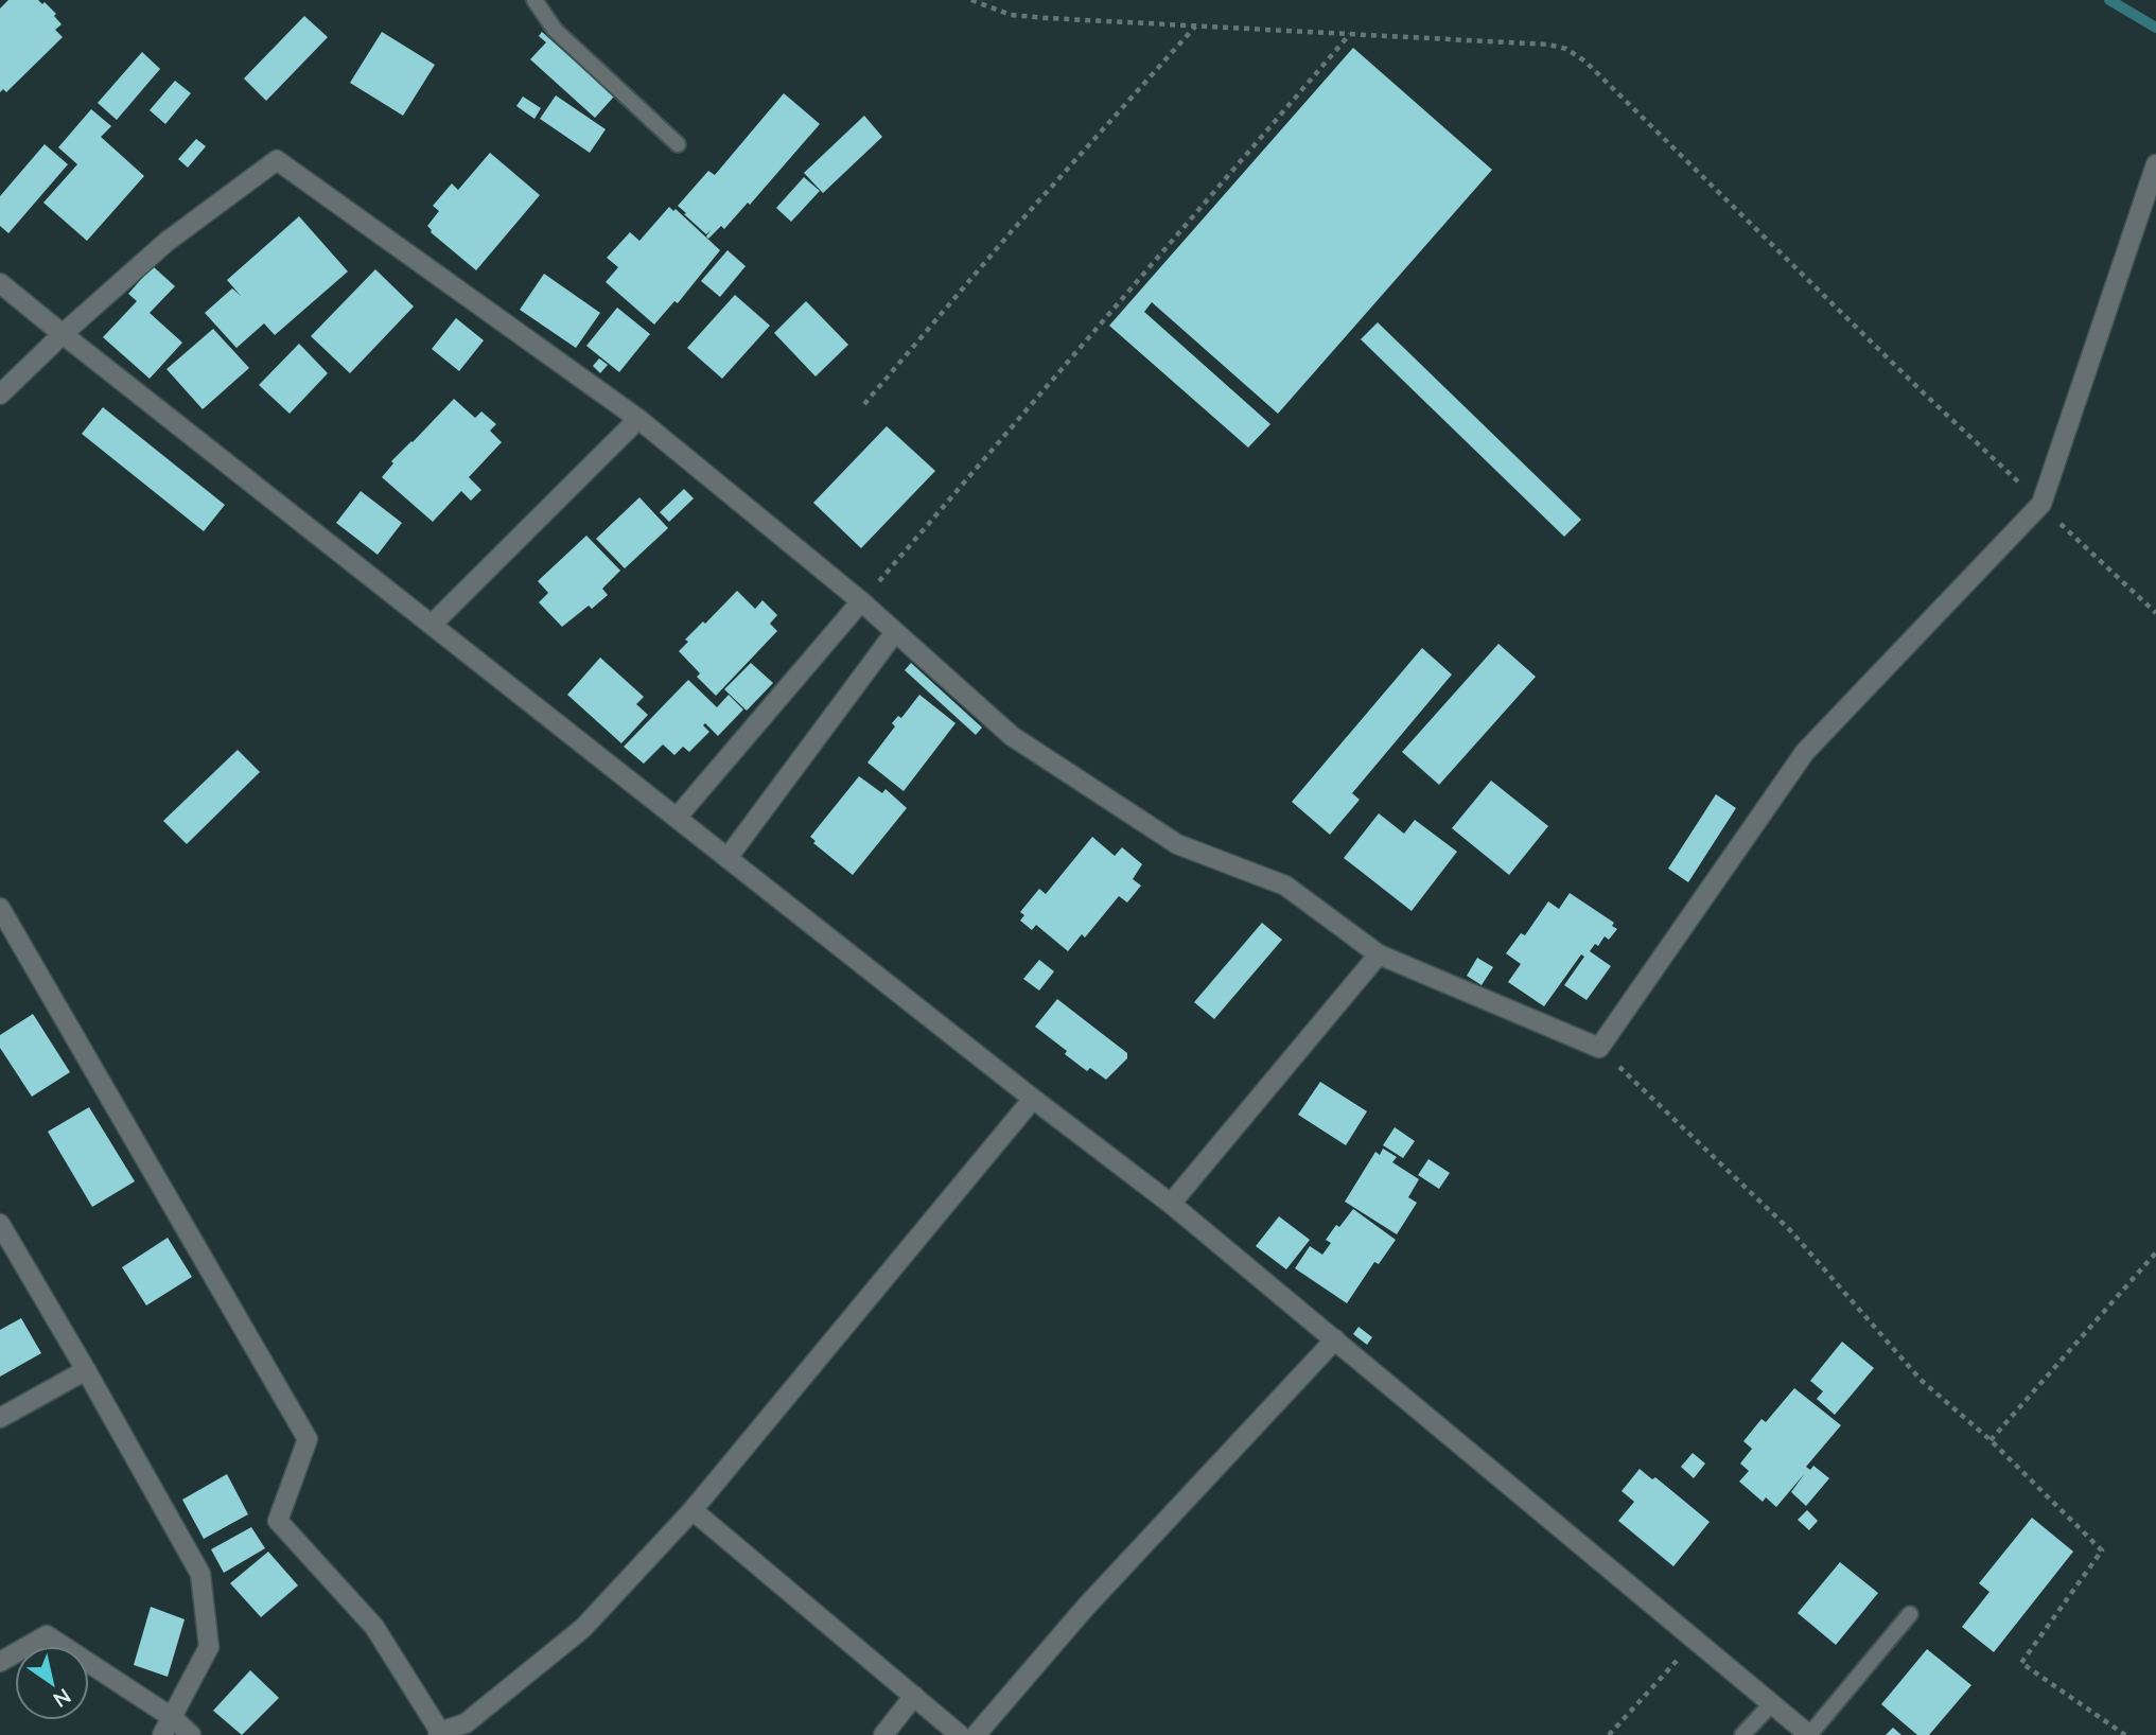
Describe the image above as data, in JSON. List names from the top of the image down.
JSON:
{
  "north": "bottom right"
}
